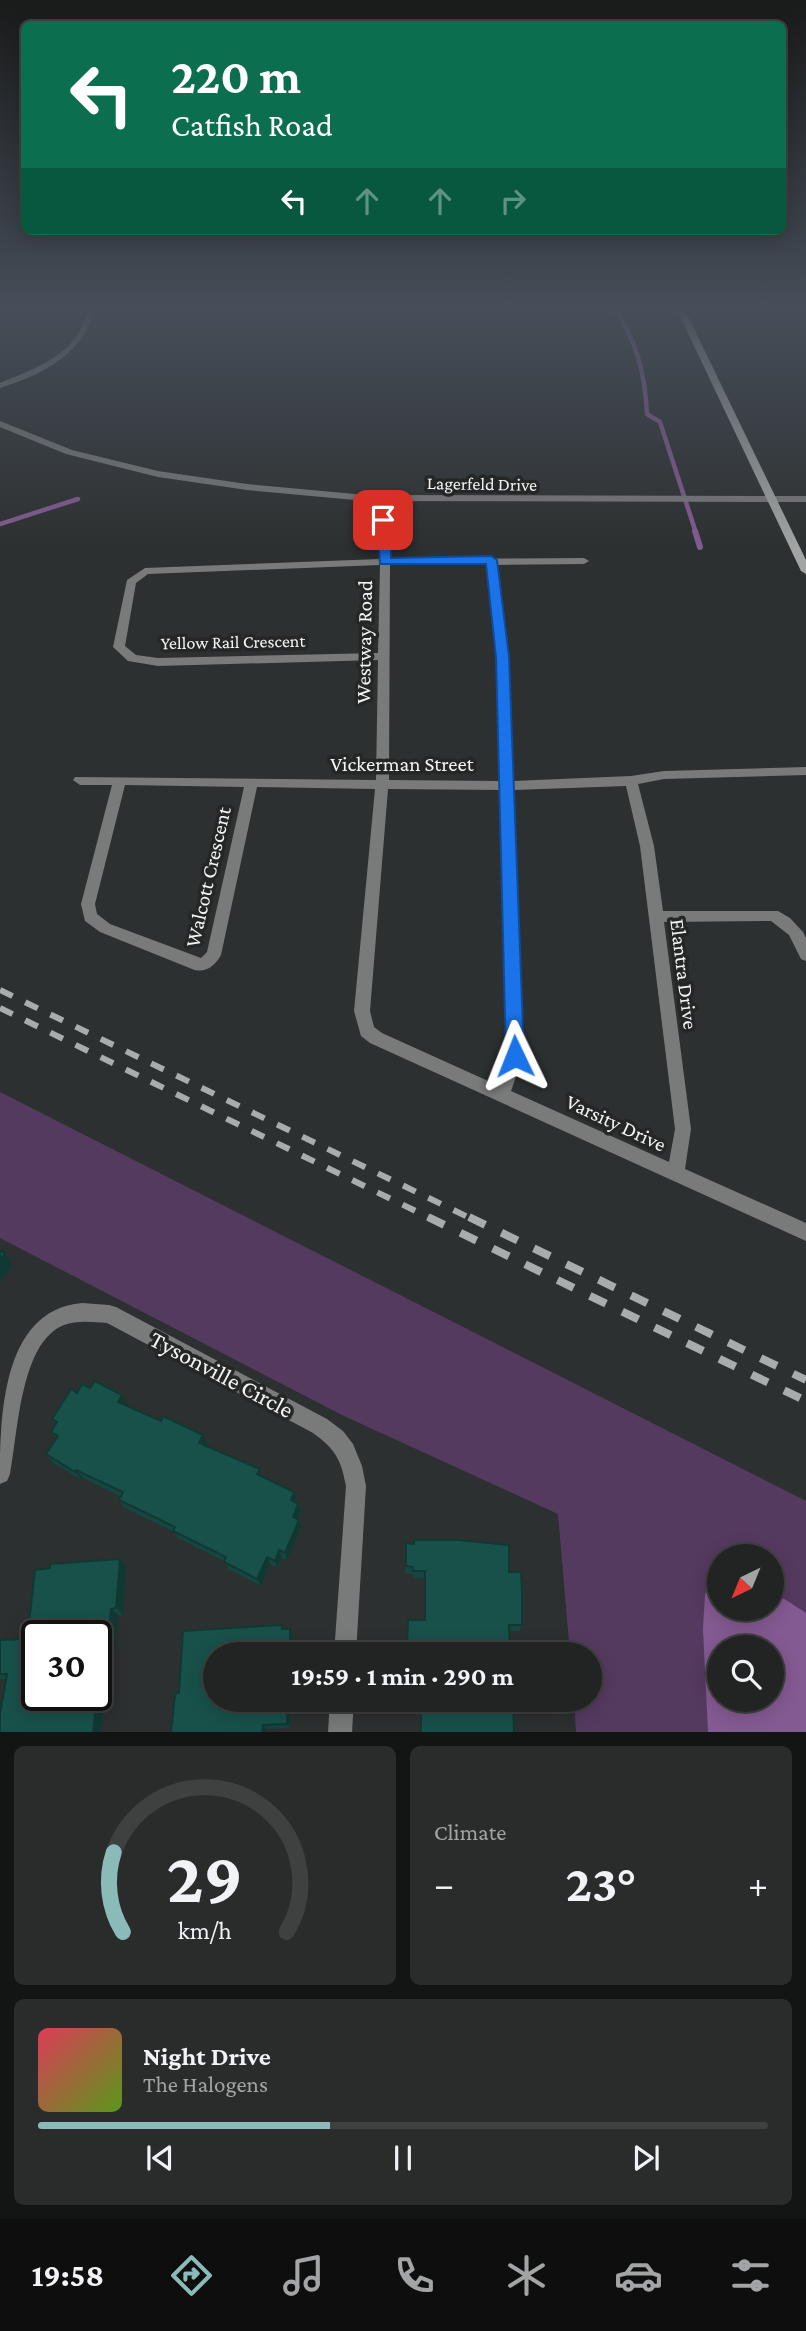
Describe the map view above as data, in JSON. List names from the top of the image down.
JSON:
{
  "streets": {
    "street": [
      "Lagerfeld Drive",
      "Yellow Rail Crescent",
      "Westway Road",
      "Vickerman Street",
      "Walcott Crescent",
      "Elantra Drive",
      "Varsity Drive",
      "Tysonville Circle"
    ]
  },
  "crossings": [
    ["Lagerfeld Drive", "Westway Road"],
    ["Yellow Rail Crescent", "Westway Road"],
    ["Westway Road", "Vickerman Street"],
    ["Westway Road", "Varsity Drive"],
    ["Vickerman Street", "Walcott Crescent"],
    ["Vickerman Street", "Elantra Drive"],
    ["Vickerman Street", "Varsity Drive"],
    ["Elantra Drive", "Varsity Drive"]
  ],
  "north": "bottom left",
  "page": {
    "turn": ["220 m", "Catfish Road"],
    "limit": "30",
    "trip": "19:59 · 1 min · 290 m",
    "tile": "Climate",
    "heat": ["−", "23°", "+"],
    "song": ["Night Drive", "The Halogens"],
    "tabs": "19:58",
    "gauge": ["29", "km/h"]
  }
}
